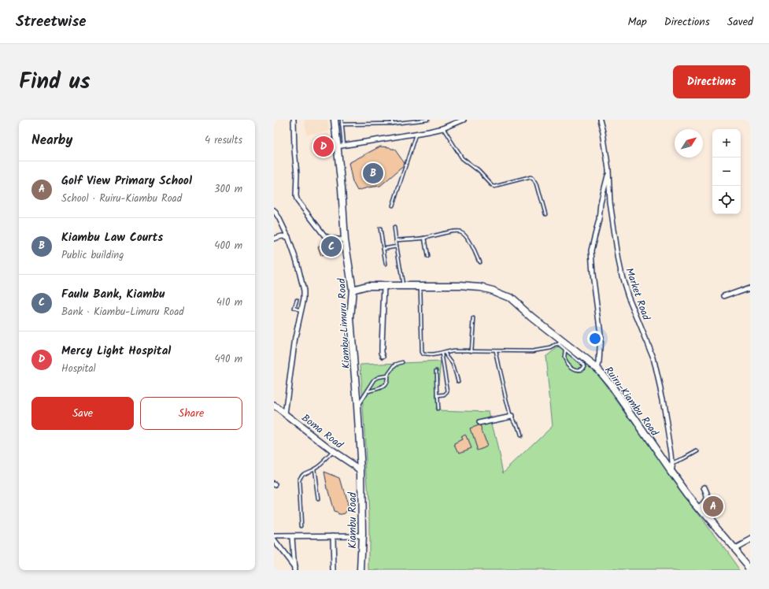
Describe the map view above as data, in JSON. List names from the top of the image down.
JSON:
{
  "streets": {
    "main road": [
      "Kiambu-Limuru Road",
      "Ruiru-Kiambu Road",
      "Boma Road",
      "Kiambu Road"
    ],
    "street": ["Market Road"]
  },
  "crossings": [
    ["Market Road", "Ruiru-Kiambu Road"],
    ["Kiambu-Limuru Road", "Ruiru-Kiambu Road"],
    ["Kiambu-Limuru Road", "Boma Road"],
    ["Kiambu-Limuru Road", "Kiambu Road"],
    ["Boma Road", "Kiambu Road"]
  ],
  "north": "top right",
  "page": {
    "header": "Streetwise",
    "nav": ["Map", "Directions", "Saved"],
    "title": "Find us",
    "buttons": [
      "Directions",
      ["Save", "Share"]
    ],
    "heading": ["Nearby", "4 results"],
    "map_buttons": ["+", "−"],
    "pins": [
      "D",
      "B",
      "C",
      "A"
    ],
    "list": [
      {
        "mark": "A",
        "name": "Golf View Primary School",
        "note": "School · Ruiru-Kiambu Road",
        "value": "300 m"
      },
      {
        "mark": "B",
        "name": "Kiambu Law Courts",
        "note": "Public building",
        "value": "400 m"
      },
      {
        "mark": "C",
        "name": "Faulu Bank, Kiambu",
        "note": "Bank · Kiambu-Limuru Road",
        "value": "410 m"
      },
      {
        "mark": "D",
        "name": "Mercy Light Hospital",
        "note": "Hospital",
        "value": "490 m"
      }
    ]
  }
}
